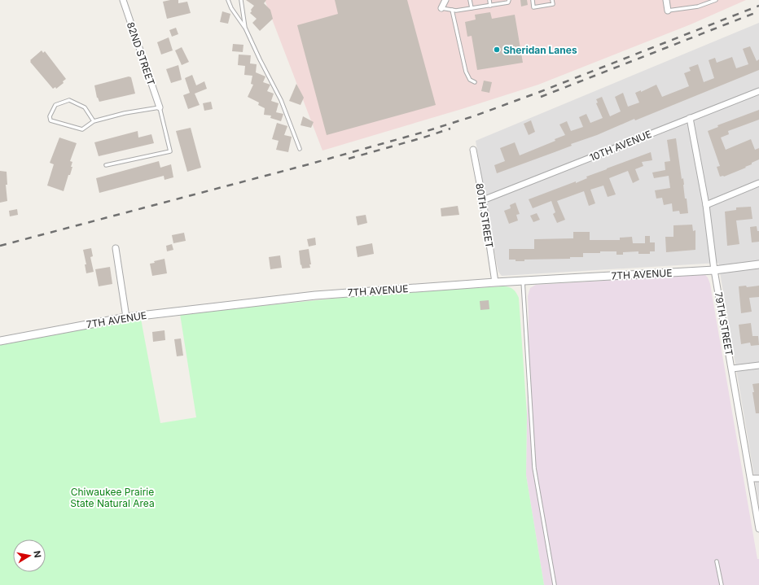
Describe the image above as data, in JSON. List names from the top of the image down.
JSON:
{
  "streets": {
    "street": [
      "82ND STREET",
      "10TH AVENUE",
      "80TH STREET",
      "7TH AVENUE",
      "79TH STREET"
    ]
  },
  "crossings": [
    ["10TH AVENUE", "80TH STREET"],
    ["10TH AVENUE", "79TH STREET"],
    ["80TH STREET", "7TH AVENUE"],
    ["7TH AVENUE", "79TH STREET"]
  ],
  "parks": ["Chiwaukee Prairie State Natural Area"],
  "places": ["Sheridan Lanes"],
  "north": "right"
}
